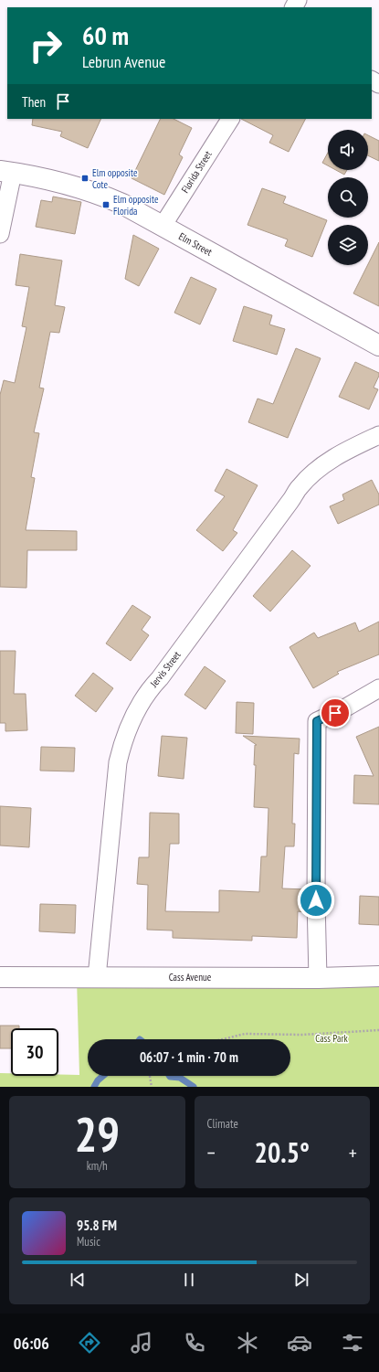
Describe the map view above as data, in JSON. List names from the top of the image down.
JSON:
{
  "streets": {
    "street": [
      "Florida Street",
      "Elm Street",
      "Jervis Street",
      "Cass Avenue"
    ]
  },
  "crossings": [
    ["Florida Street", "Elm Street"],
    ["Jervis Street", "Cass Avenue"]
  ],
  "parks": ["Cass Park"],
  "places": {
    "transit": ["Elm opposite Cote", "Elm opposite Florida"]
  },
  "page": {
    "turn": ["60 m", "Lebrun Avenue"],
    "then": "Then",
    "limit": "30",
    "trip": "06:07 · 1 min · 70 m",
    "tile": [
      ["29", "km/h"],
      "Climate"
    ],
    "heat": ["−", "20.5°", "+"],
    "song": ["95.8 FM", "Music"],
    "tabs": "06:06"
  }
}
